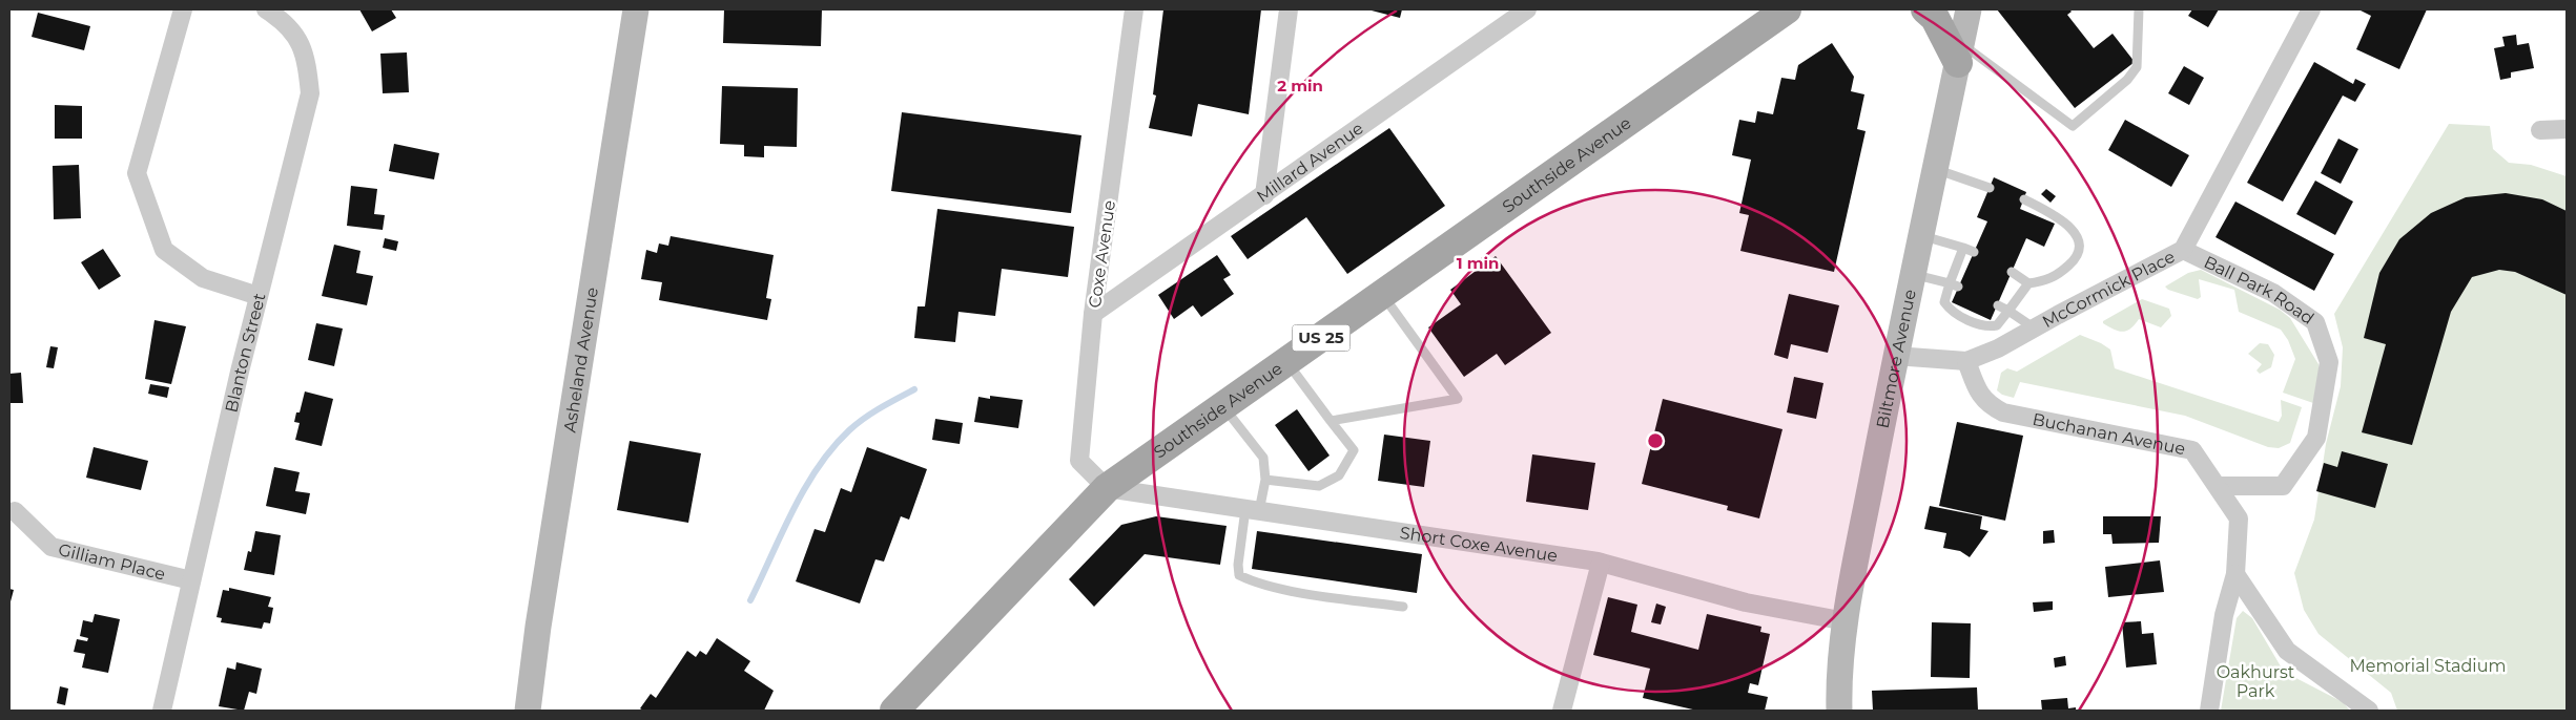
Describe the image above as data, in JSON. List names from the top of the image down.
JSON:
{
  "streets": {
    "main road": [
      "Southside Avenue",
      "US 25",
      "Biltmore Avenue",
      "Asheland Avenue"
    ],
    "street": [
      "Millard Avenue",
      "Coxe Avenue",
      "McCormick Place",
      "Ball Park Road",
      "Blanton Street",
      "Buchanan Avenue",
      "Short Coxe Avenue",
      "Gilliam Place"
    ]
  },
  "crossings": [
    ["Millard Avenue", "Coxe Avenue"],
    ["Southside Avenue", "Coxe Avenue"],
    ["Southside Avenue", "Short Coxe Avenue"],
    ["Coxe Avenue", "Short Coxe Avenue"],
    ["McCormick Place", "Ball Park Road"],
    ["McCormick Place", "Biltmore Avenue"],
    ["McCormick Place", "Buchanan Avenue"],
    ["Ball Park Road", "Buchanan Avenue"],
    ["Blanton Street", "Gilliam Place"],
    ["Biltmore Avenue", "Short Coxe Avenue"]
  ],
  "parks": ["Memorial Stadium", "Oakhurst Park"],
  "rings": ["2 min", "1 min"]
}
